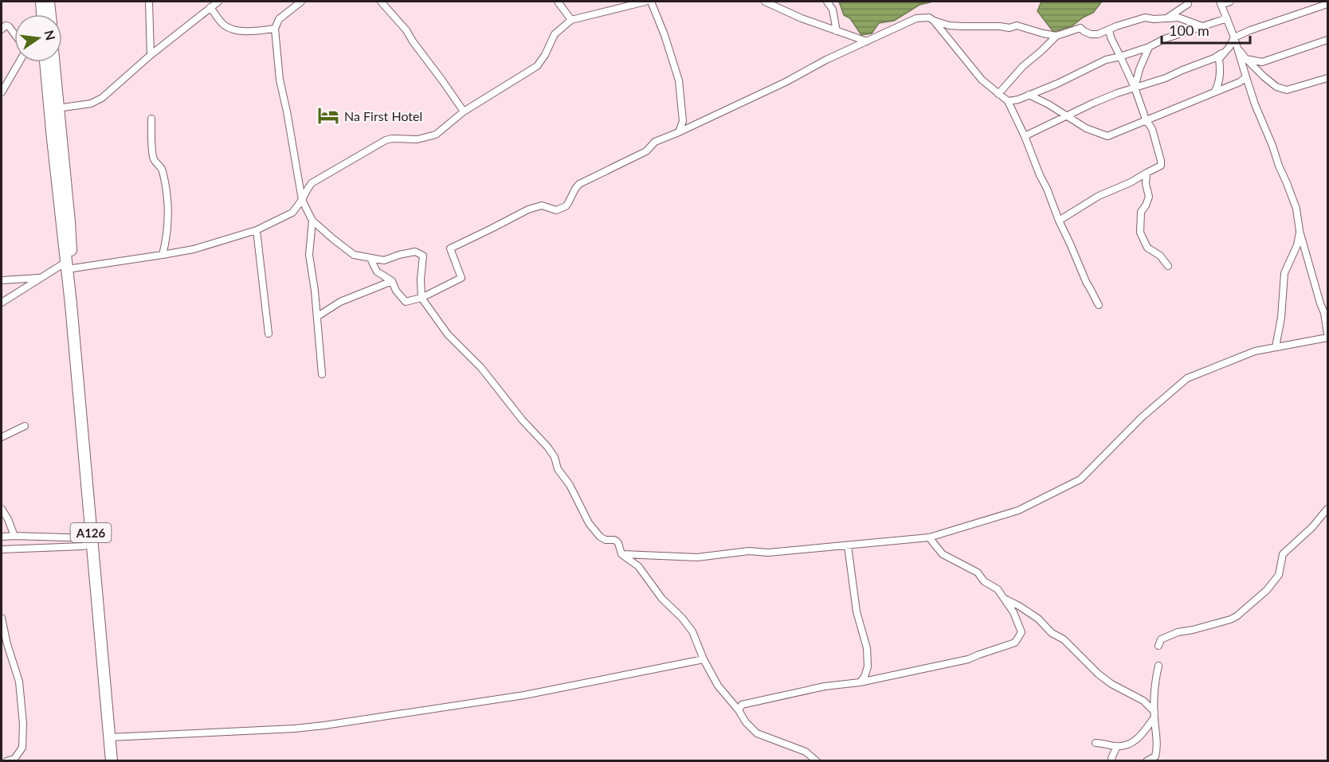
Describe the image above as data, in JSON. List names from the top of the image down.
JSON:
{
  "streets": {
    "highway": ["A126"]
  },
  "places": {
    "hotel": ["Na First Hotel"]
  },
  "scale_bar": "100 m",
  "north": "right"
}
